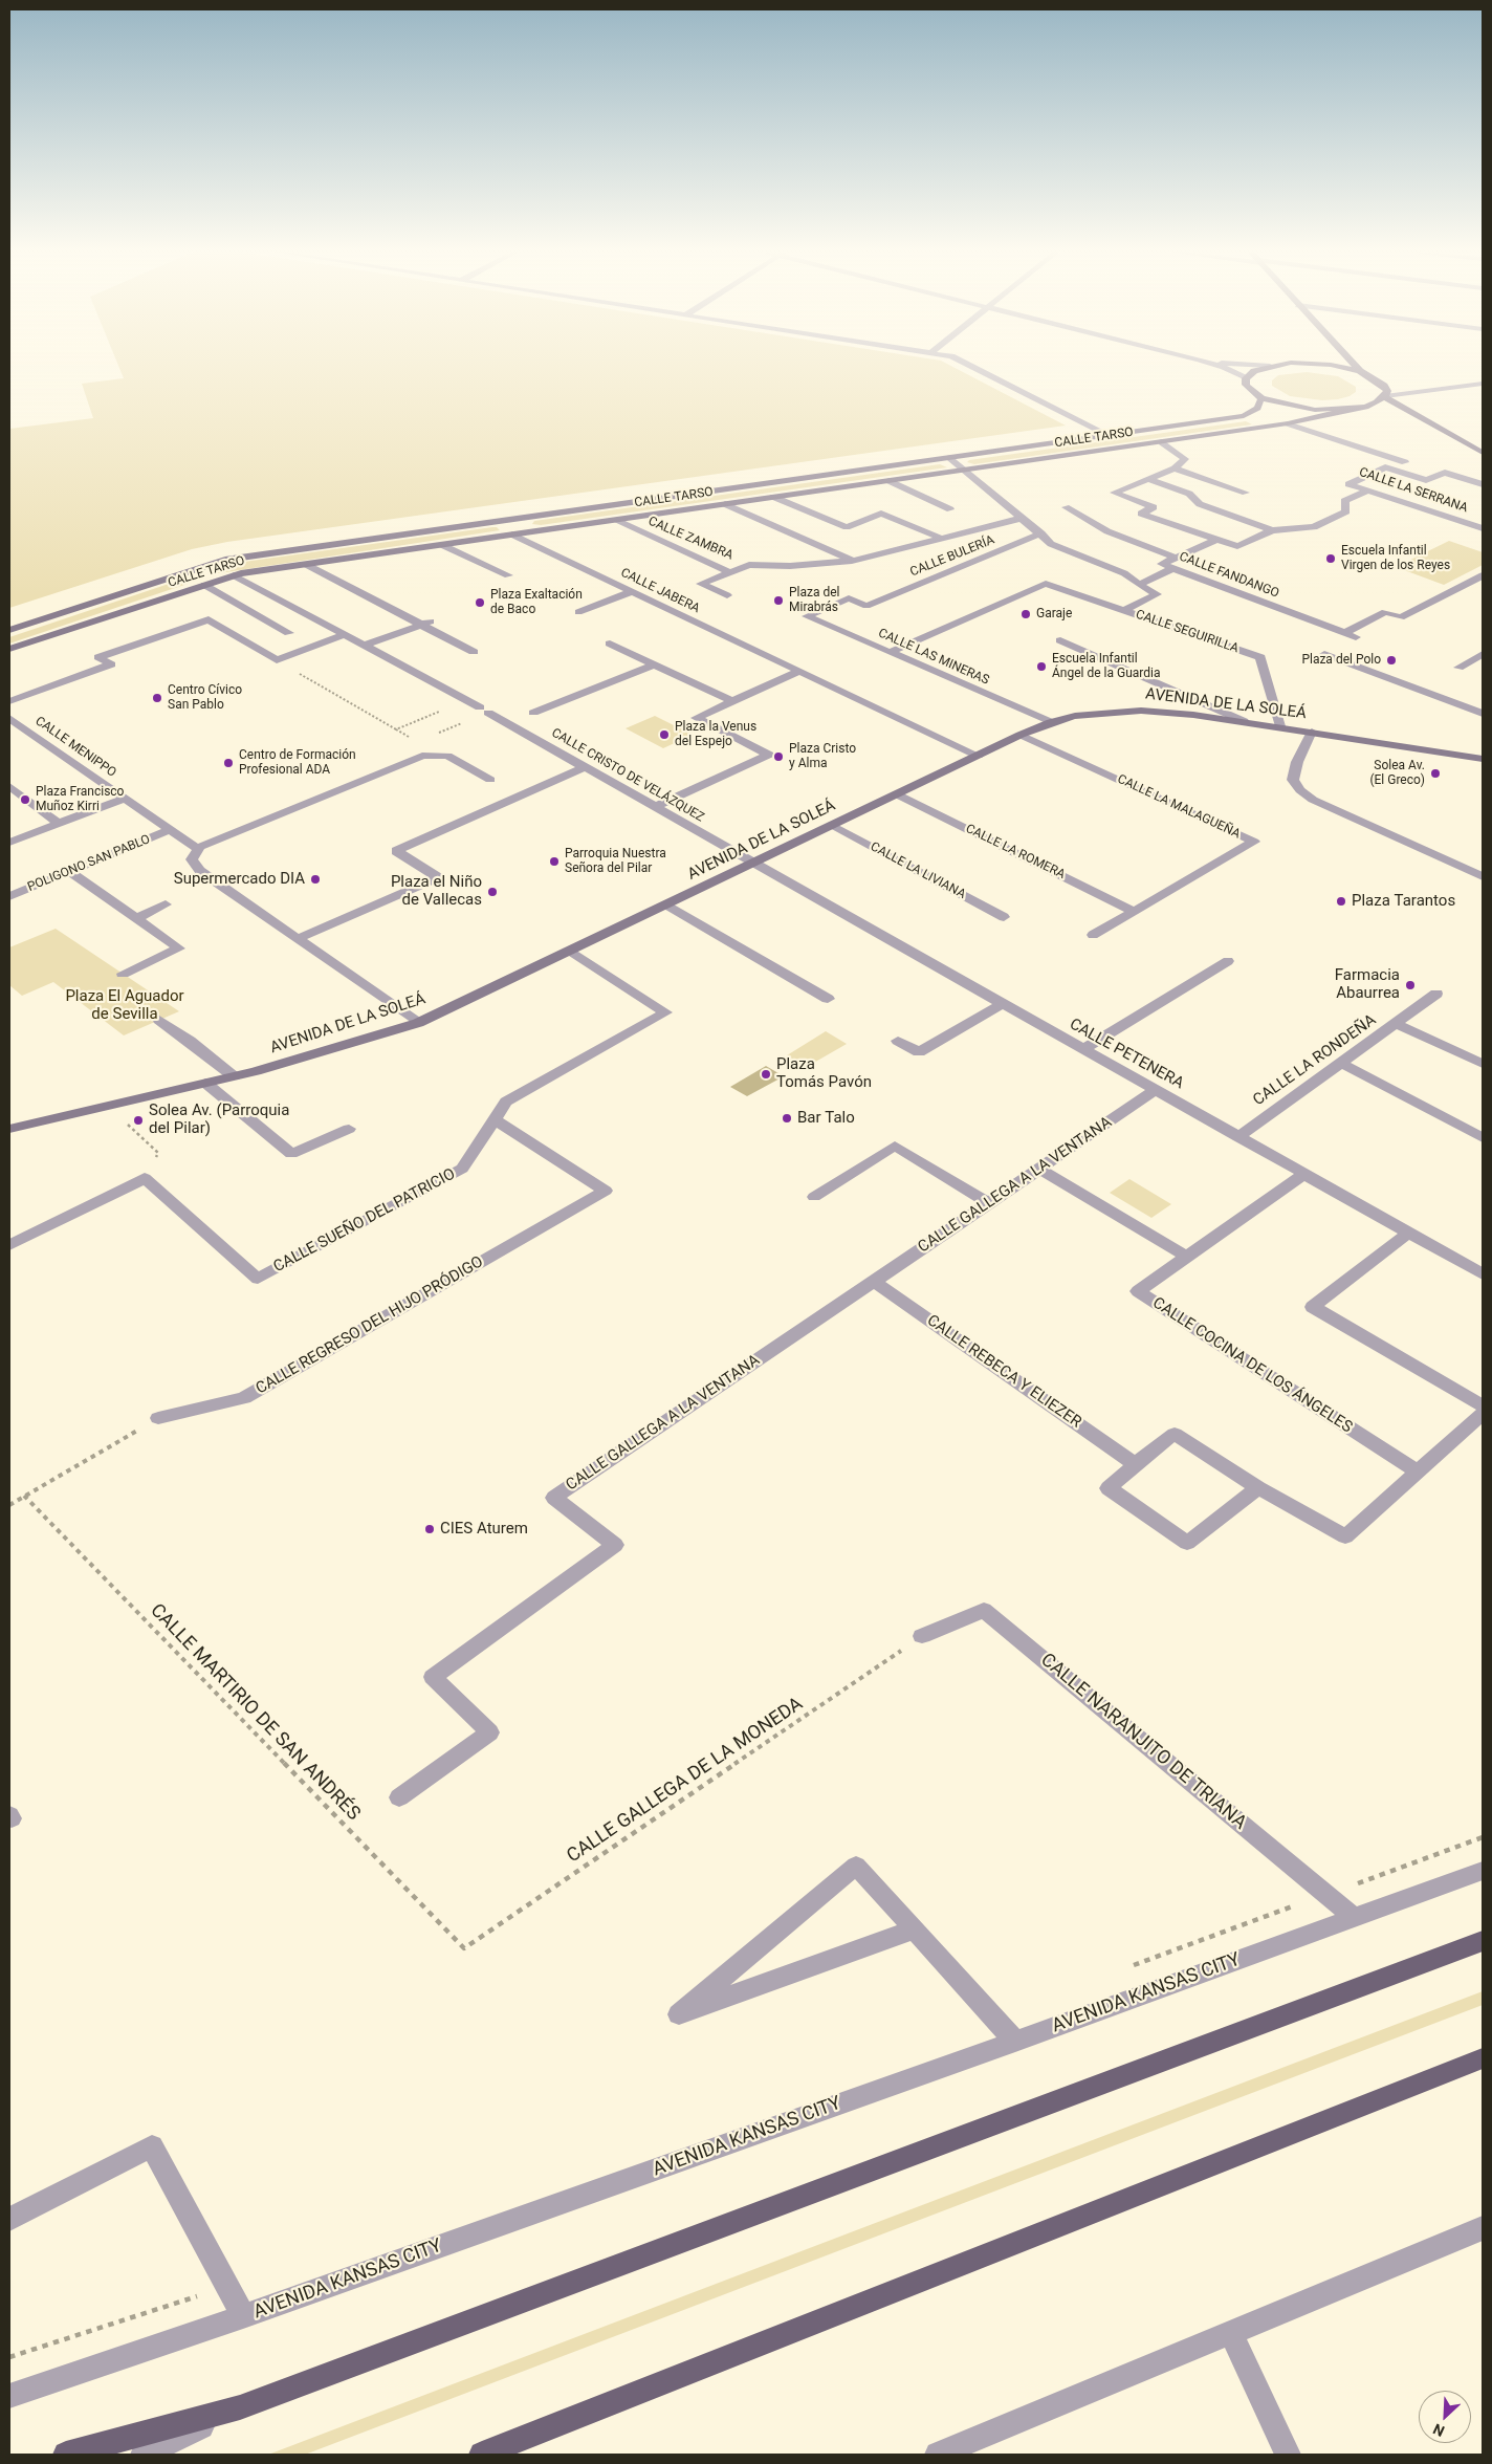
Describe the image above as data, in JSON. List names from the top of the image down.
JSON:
{
  "streets": {
    "street": [
      "CALLE TARSO",
      "CALLE LA SERRANA",
      "CALLE ZAMBRA",
      "CALLE BULERÍA",
      "CALLE FANDANGO",
      "CALLE JABERA",
      "CALLE SEGUIRILLA",
      "CALLE LAS MINERAS",
      "AVENIDA DE LA SOLEÁ",
      "CALLE MENIPPO",
      "CALLE CRISTO DE VELÁZQUEZ",
      "CALLE LA MALAGUEÑA",
      "CALLE LA ROMERA",
      "POLIGONO SAN PABLO",
      "CALLE LA LIVIANA",
      "CALLE PETENERA",
      "CALLE LA RONDEÑA",
      "CALLE GALLEGA A LA VENTANA",
      "CALLE SUEÑO DEL PATRICIO",
      "CALLE REGRESO DEL HIJO PRÓDIGO",
      "CALLE COCINA DE LOS ÁNGELES",
      "CALLE REBECA Y ELIEZER",
      "CALLE NARANJITO DE TRIANA",
      "AVENIDA KANSAS CITY"
    ],
    "path": ["CALLE MARTIRIO DE SAN ANDRÉS", "CALLE GALLEGA DE LA MONEDA"]
  },
  "crossings": [
    ["CALLE TARSO", "CALLE LA SERRANA"],
    ["CALLE TARSO", "CALLE ZAMBRA"],
    ["CALLE TARSO", "CALLE JABERA"],
    ["CALLE TARSO", "CALLE CRISTO DE VELÁZQUEZ"],
    ["CALLE BULERÍA", "CALLE LAS MINERAS"],
    ["CALLE JABERA", "AVENIDA DE LA SOLEÁ"],
    ["CALLE SEGUIRILLA", "CALLE LAS MINERAS"],
    ["CALLE SEGUIRILLA", "AVENIDA DE LA SOLEÁ"],
    ["CALLE LAS MINERAS", "AVENIDA DE LA SOLEÁ"],
    ["AVENIDA DE LA SOLEÁ", "CALLE CRISTO DE VELÁZQUEZ"],
    ["AVENIDA DE LA SOLEÁ", "CALLE LA MALAGUEÑA"],
    ["AVENIDA DE LA SOLEÁ", "CALLE LA ROMERA"],
    ["AVENIDA DE LA SOLEÁ", "CALLE LA LIVIANA"],
    ["AVENIDA DE LA SOLEÁ", "CALLE PETENERA"],
    ["AVENIDA DE LA SOLEÁ", "CALLE SUEÑO DEL PATRICIO"],
    ["CALLE MENIPPO", "POLIGONO SAN PABLO"],
    ["CALLE CRISTO DE VELÁZQUEZ", "CALLE PETENERA"],
    ["CALLE LA MALAGUEÑA", "CALLE LA ROMERA"],
    ["CALLE PETENERA", "CALLE LA RONDEÑA"],
    ["CALLE PETENERA", "CALLE GALLEGA A LA VENTANA"],
    ["CALLE PETENERA", "CALLE COCINA DE LOS ÁNGELES"],
    ["CALLE GALLEGA A LA VENTANA", "CALLE REBECA Y ELIEZER"],
    ["CALLE SUEÑO DEL PATRICIO", "CALLE REGRESO DEL HIJO PRÓDIGO"],
    ["CALLE MARTIRIO DE SAN ANDRÉS", "CALLE GALLEGA DE LA MONEDA"],
    ["CALLE NARANJITO DE TRIANA", "CALLE GALLEGA DE LA MONEDA"],
    ["CALLE NARANJITO DE TRIANA", "AVENIDA KANSAS CITY"]
  ],
  "parks": ["Plaza El Aguador de Sevilla"],
  "places": [
    "Escuela Infantil Virgen de los Reyes",
    "Plaza del Mirabrás",
    "Plaza Exaltación de Baco",
    "Garaje",
    "Plaza del Polo",
    "Escuela Infantil Ángel de la Guardia",
    "Centro Cívico San Pablo",
    "Plaza la Venus del Espejo",
    "Plaza Cristo y Alma",
    "Centro de Formación Profesional ADA",
    "Solea Av. (El Greco)",
    "Plaza Francisco Muñoz Kirri",
    "Parroquia Nuestra Señora del Pilar",
    "Supermercado DIA",
    "Plaza el Niño de Vallecas",
    "Plaza Tarantos",
    "Farmacia Abaurrea",
    "Plaza Tomás Pavón",
    "Bar Talo",
    "Solea Av. (Parroquia del Pilar)",
    "CIES Aturem"
  ],
  "north": "bottom left"
}
